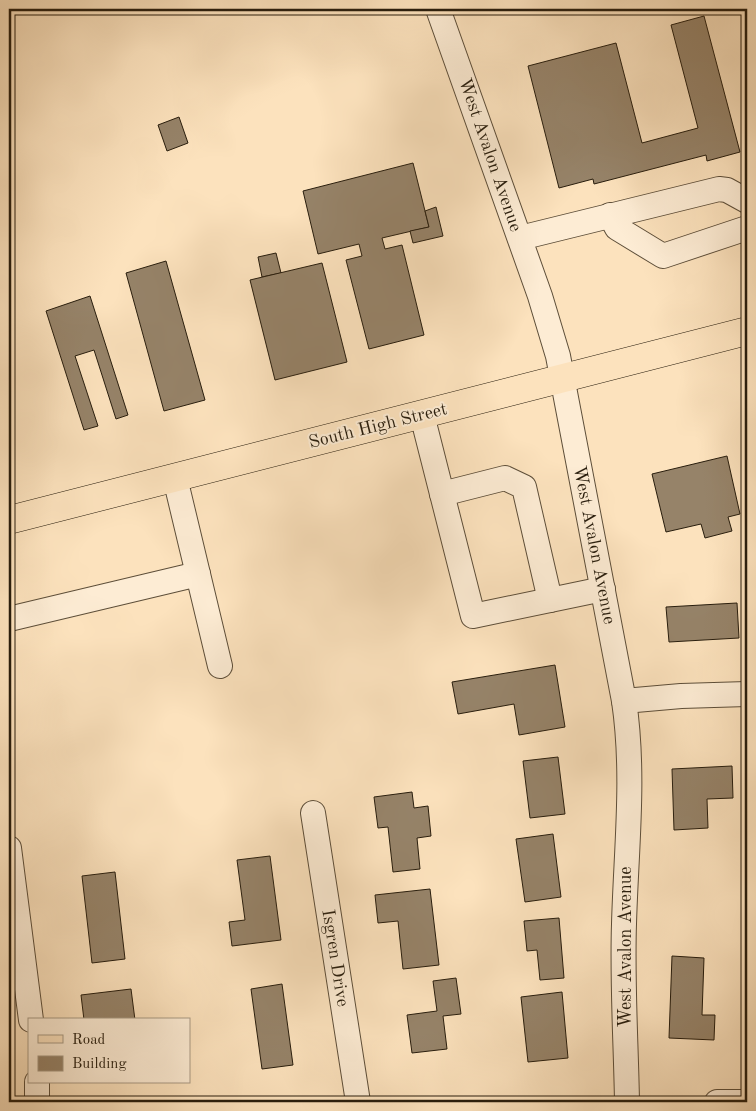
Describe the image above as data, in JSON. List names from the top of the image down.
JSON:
{
  "streets": {
    "main road": ["South High Street"],
    "street": ["West Avalon Avenue", "Isgren Drive"]
  },
  "crossings": [
    ["West Avalon Avenue", "South High Street"]
  ],
  "legend": ["Road", "Building"]
}
